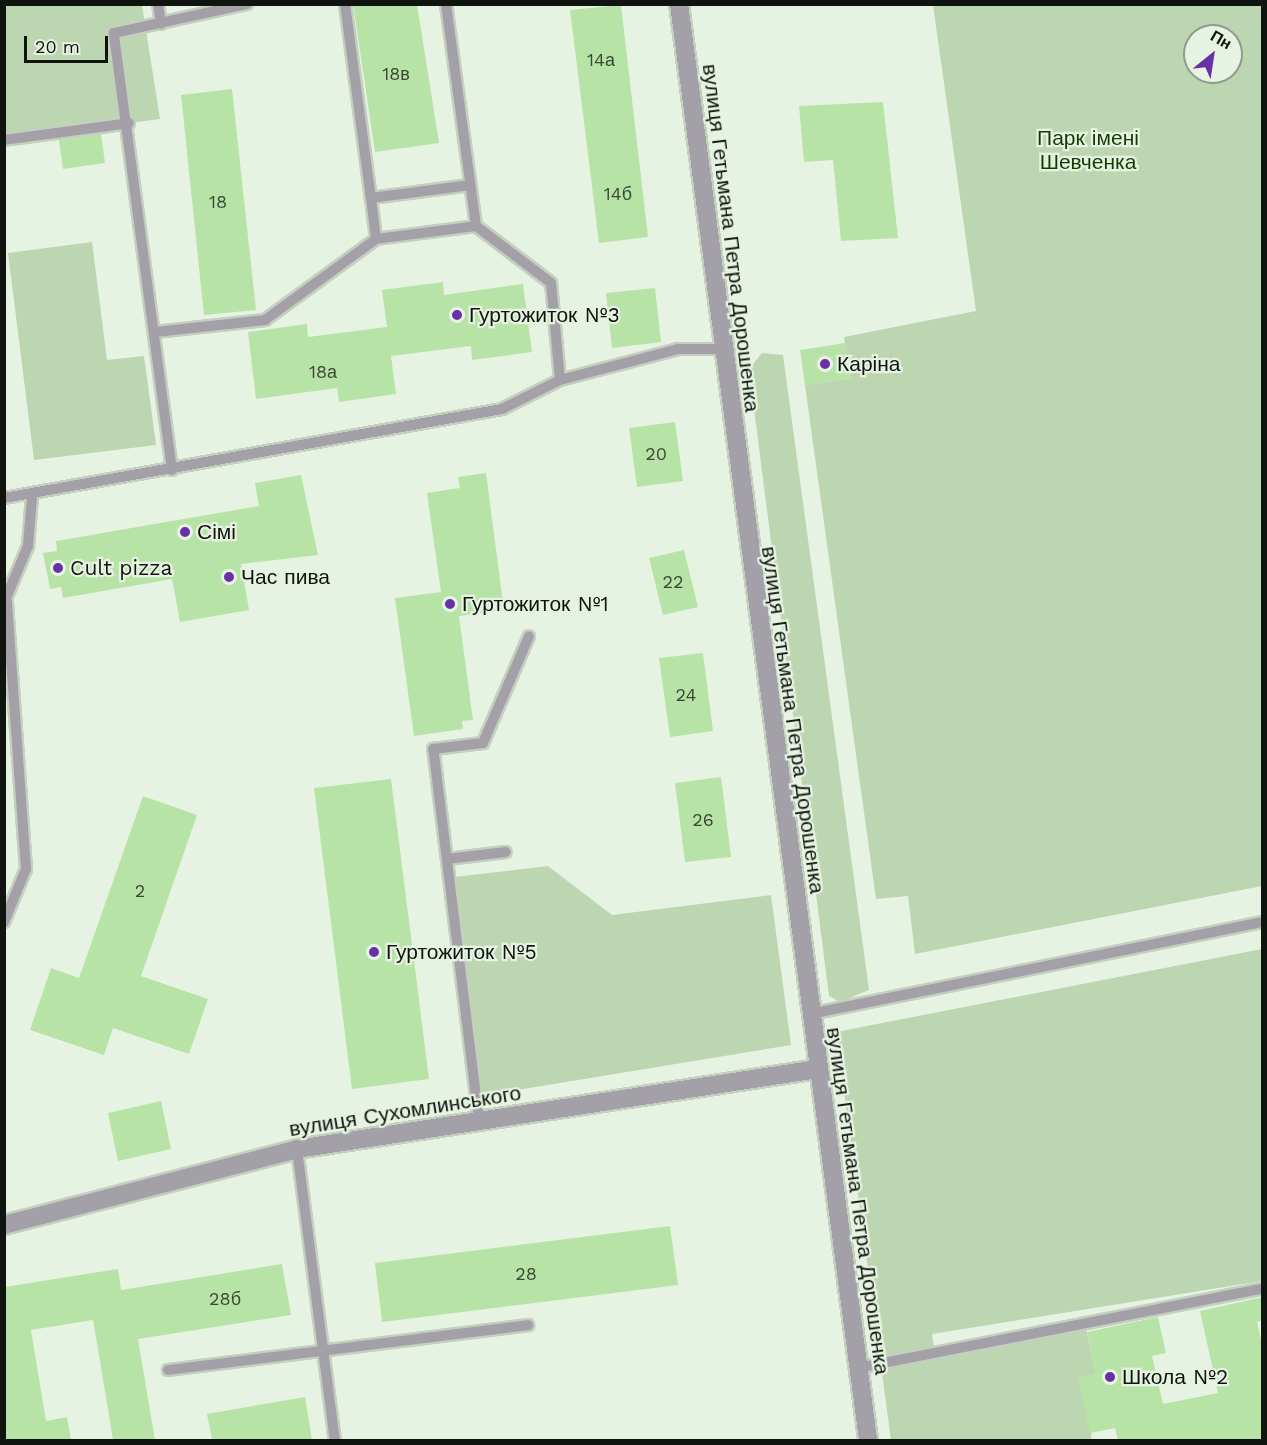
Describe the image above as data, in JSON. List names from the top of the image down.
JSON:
{
  "streets": {
    "street": ["вулиця Гетьмана Петра Дорошенка", "вулиця Сухомлинського"]
  },
  "crossings": [
    ["вулиця Гетьмана Петра Дорошенка", "вулиця Сухомлинського"]
  ],
  "parks": ["Парк імені Шевченка"],
  "places": [
    "Гуртожиток №3",
    "Каріна",
    "Сімі",
    "Cult pizza",
    "Час пива",
    "Гуртожиток №1",
    "Гуртожиток №5",
    "Школа №2"
  ],
  "house_numbers": [
    "14а",
    "18в",
    "14б",
    "18",
    "18а",
    "20",
    "22",
    "24",
    "26",
    "2",
    "28",
    "28б"
  ],
  "scale_bar": "20 m",
  "north": "top right"
}
